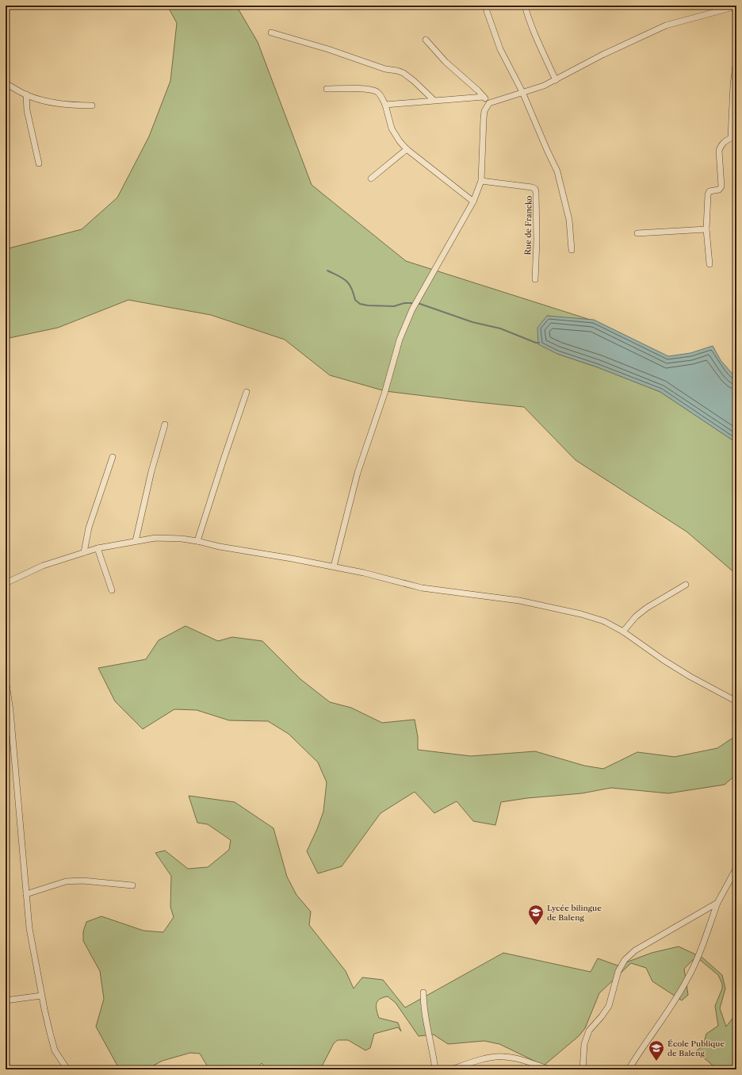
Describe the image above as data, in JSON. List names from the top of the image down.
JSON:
{
  "streets": {
    "street": ["Rue de Francko"]
  },
  "places": {
    "school or university": ["Lycée bilingue de Baleng", "École Publique de Baleng"]
  }
}
